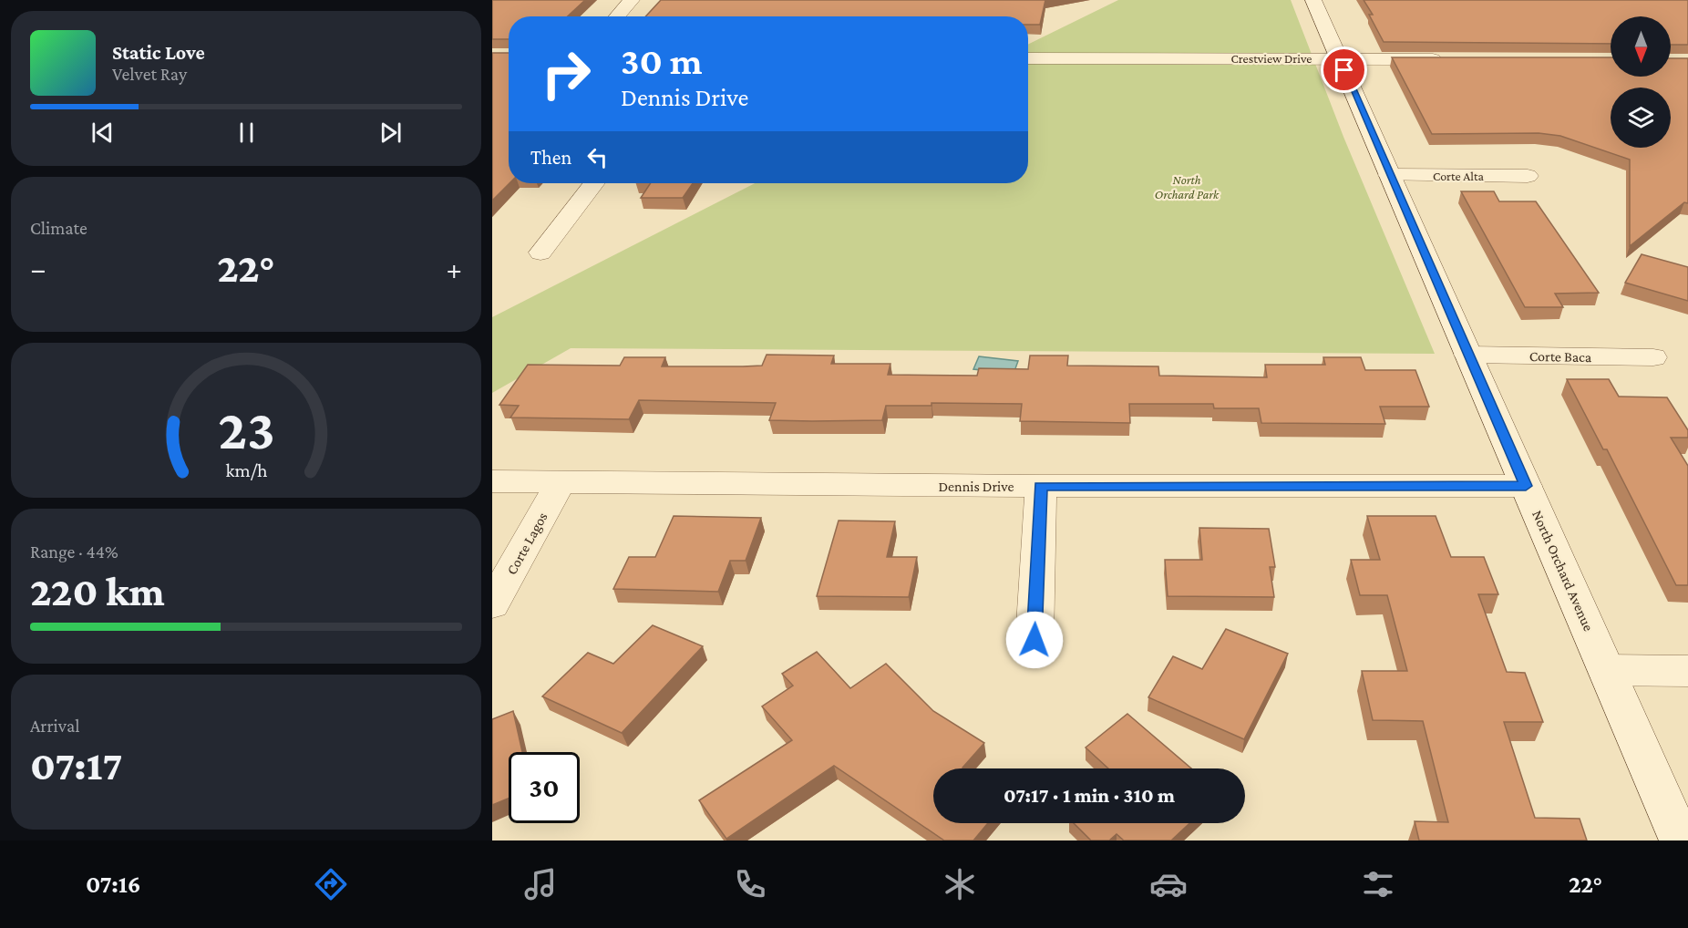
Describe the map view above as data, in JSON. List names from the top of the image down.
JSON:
{
  "streets": {
    "street": [
      "Crestview Drive",
      "Corte Alta",
      "Corte Baca",
      "Dennis Drive",
      "Corte Lagos",
      "North Orchard Avenue"
    ]
  },
  "crossings": [
    ["Crestview Drive", "North Orchard Avenue"],
    ["Corte Alta", "North Orchard Avenue"],
    ["Corte Baca", "North Orchard Avenue"],
    ["Dennis Drive", "Corte Lagos"],
    ["Dennis Drive", "North Orchard Avenue"]
  ],
  "parks": ["North Orchard Park"],
  "north": "bottom",
  "page": {
    "turn": ["30 m", "Dennis Drive"],
    "song": ["Static Love", "Velvet Ray"],
    "then": "Then",
    "tile": [
      "Climate",
      ["Range · 44%", "220 km"],
      ["Arrival", "07:17"]
    ],
    "heat": ["−", "22°", "+"],
    "limit": "30",
    "trip": "07:17 · 1 min · 310 m",
    "tabs": ["07:16", "22°"],
    "gauge": ["23", "km/h"]
  }
}
